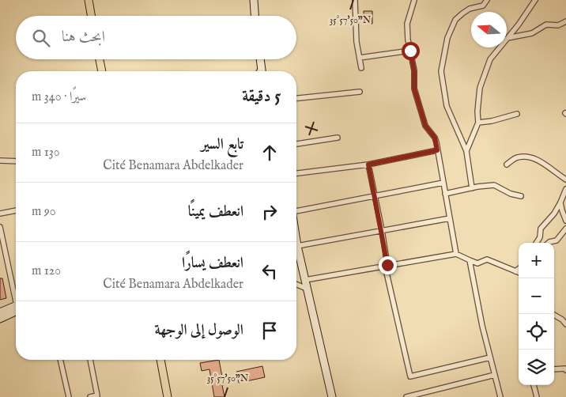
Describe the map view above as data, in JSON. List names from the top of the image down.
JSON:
{
  "north": "left",
  "page": {
    "search": "ابحث هنا",
    "heading": ["5 دقيقة", "سيرًا · 340 m"],
    "list": [
      ["تابع السير", "Cité Benamara Abdelkader", "130 m"],
      ["انعطف يمينًا", "90 m"],
      ["انعطف يسارًا", "Cité Benamara Abdelkader", "120 m"],
      "الوصول إلى الوجهة"
    ],
    "map_buttons": ["+", "−"]
  },
  "coordinates": ["35°57'50\"N"]
}
